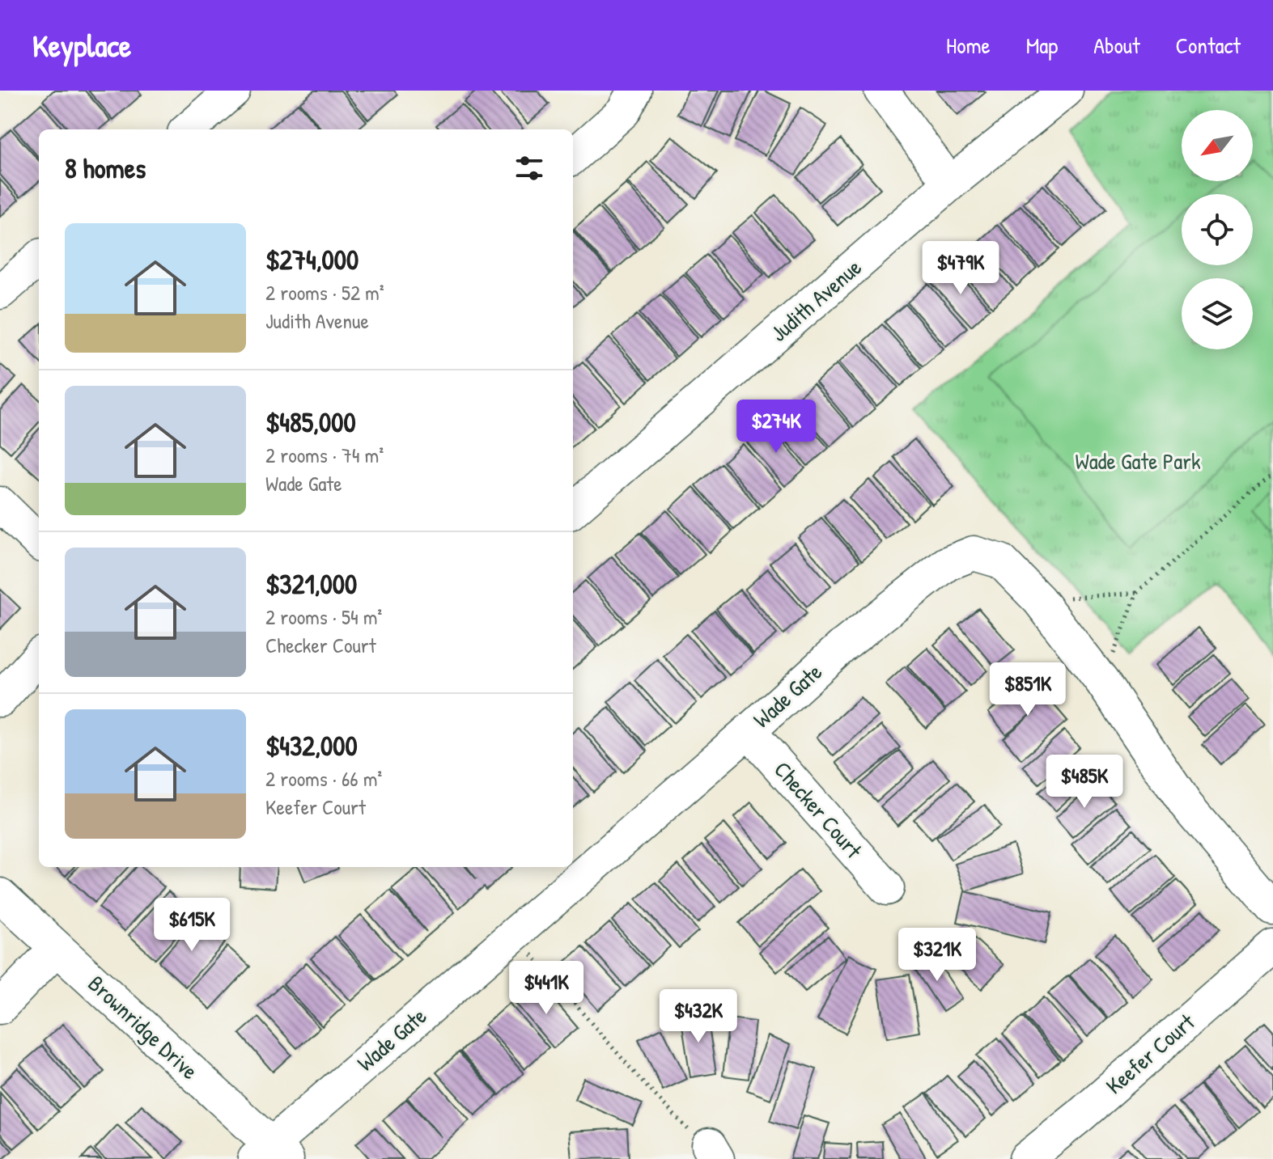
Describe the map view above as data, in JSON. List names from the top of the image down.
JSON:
{
  "streets": {
    "street": [
      "Judith Avenue",
      "Wade Gate",
      "Checker Court",
      "Brownridge Drive",
      "Keefer Court"
    ]
  },
  "crossings": [
    ["Wade Gate", "Checker Court"],
    ["Wade Gate", "Brownridge Drive"]
  ],
  "parks": ["Wade Gate Park"],
  "north": "bottom left",
  "page": {
    "header": "Keyplace",
    "nav": [
      "Home",
      "Map",
      "About",
      "Contact"
    ],
    "heading": "8 homes",
    "list": [
      {
        "name": "$274,000",
        "note": "2 rooms · 52 m² · Judith Avenue"
      },
      {
        "name": "$485,000",
        "note": "2 rooms · 74 m² · Wade Gate"
      },
      {
        "name": "$321,000",
        "note": "2 rooms · 54 m² · Checker Court"
      },
      {
        "name": "$432,000",
        "note": "2 rooms · 66 m² · Keefer Court"
      }
    ],
    "price": [
      "$479K",
      "$274K",
      "$851K",
      "$485K",
      "$615K",
      "$321K",
      "$441K",
      "$432K"
    ]
  }
}
